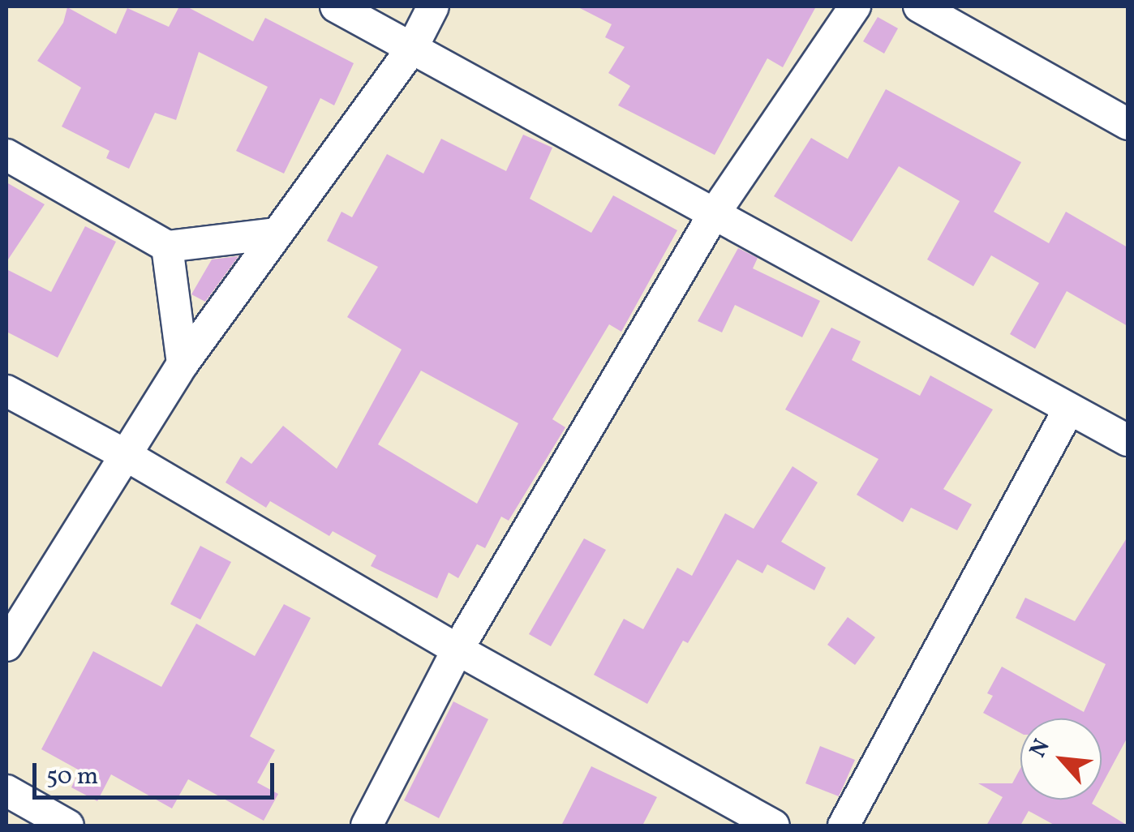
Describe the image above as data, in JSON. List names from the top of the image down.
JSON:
{
  "scale_bar": "50 m",
  "north": "top left"
}
